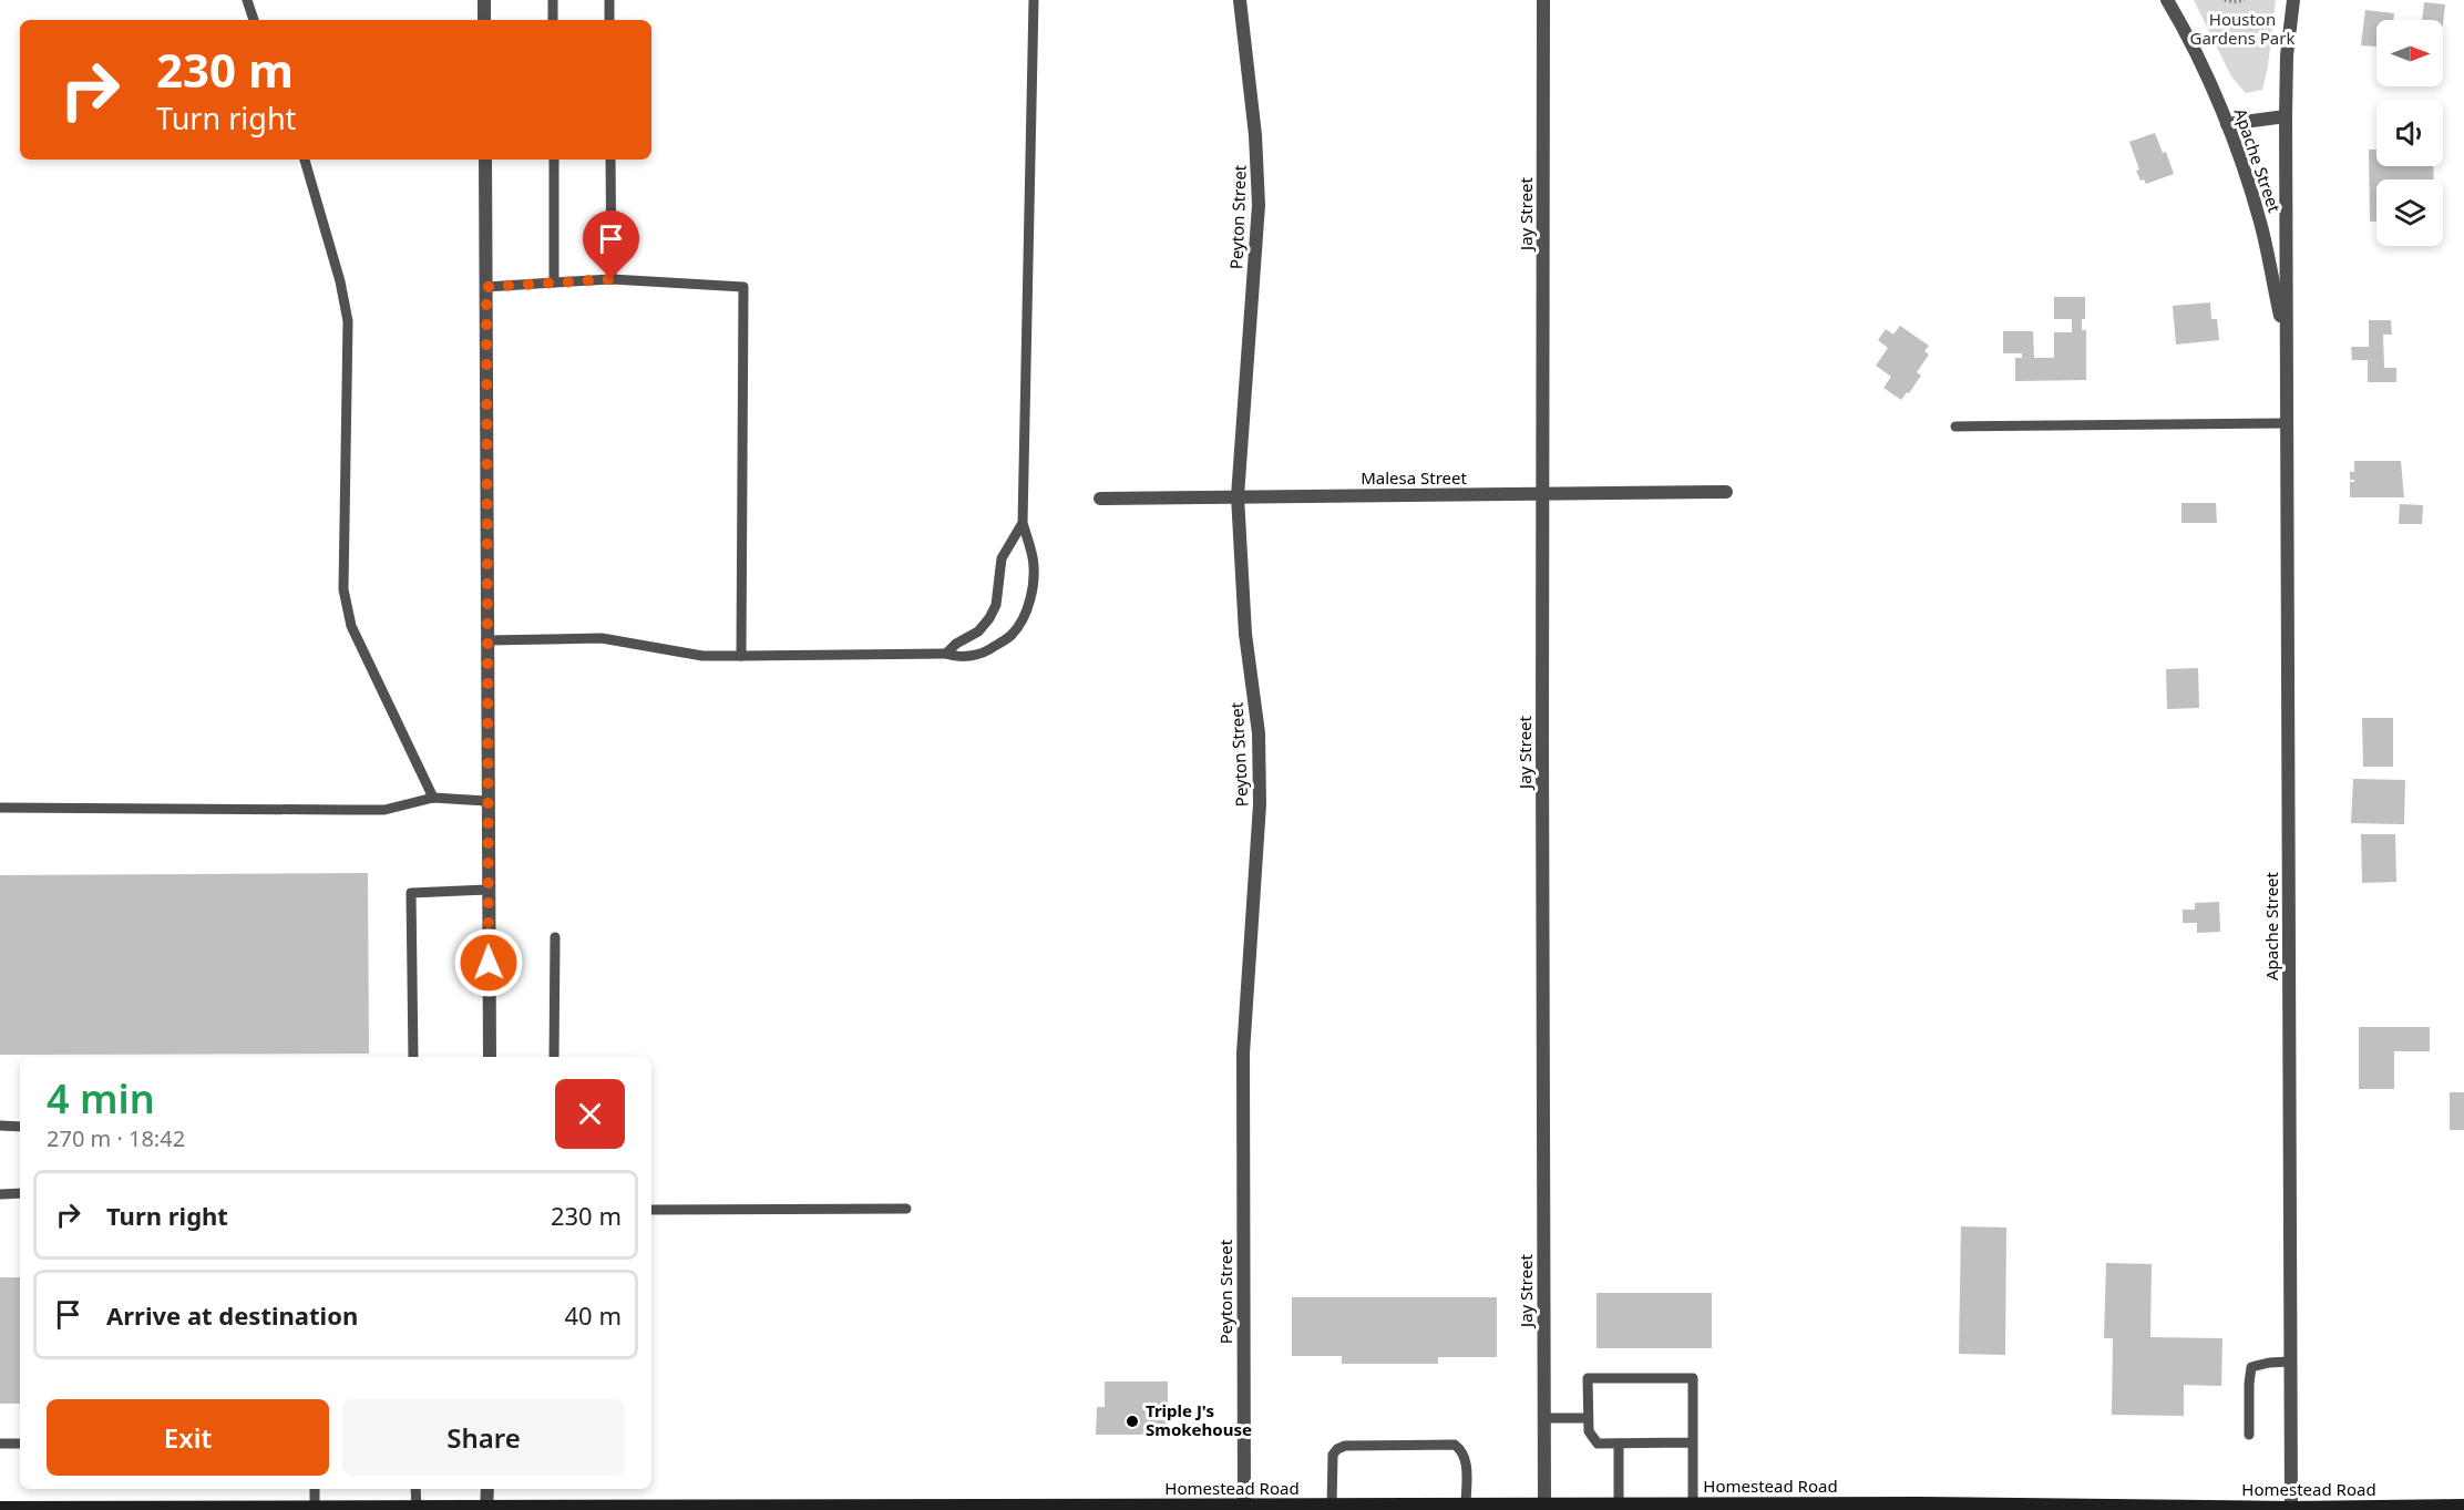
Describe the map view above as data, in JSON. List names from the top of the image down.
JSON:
{
  "streets": {
    "main road": ["Homestead Road"],
    "street": [
      "Apache Street",
      "Jay Street",
      "Peyton Street",
      "Malesa Street"
    ]
  },
  "crossings": [
    ["Apache Street", "Homestead Road"],
    ["Jay Street", "Malesa Street"],
    ["Jay Street", "Homestead Road"],
    ["Peyton Street", "Malesa Street"],
    ["Peyton Street", "Homestead Road"]
  ],
  "parks": ["Houston Gardens Park"],
  "places": ["Triple J's Smokehouse"],
  "north": "right",
  "page": {
    "turn": ["230 m", "Turn right"],
    "heading": ["4 min", "270 m · 18:42"],
    "list": [
      {
        "name": "Turn right",
        "value": "230 m"
      },
      {
        "name": "Arrive at destination",
        "value": "40 m"
      }
    ],
    "buttons": ["Exit", "Share"]
  }
}
